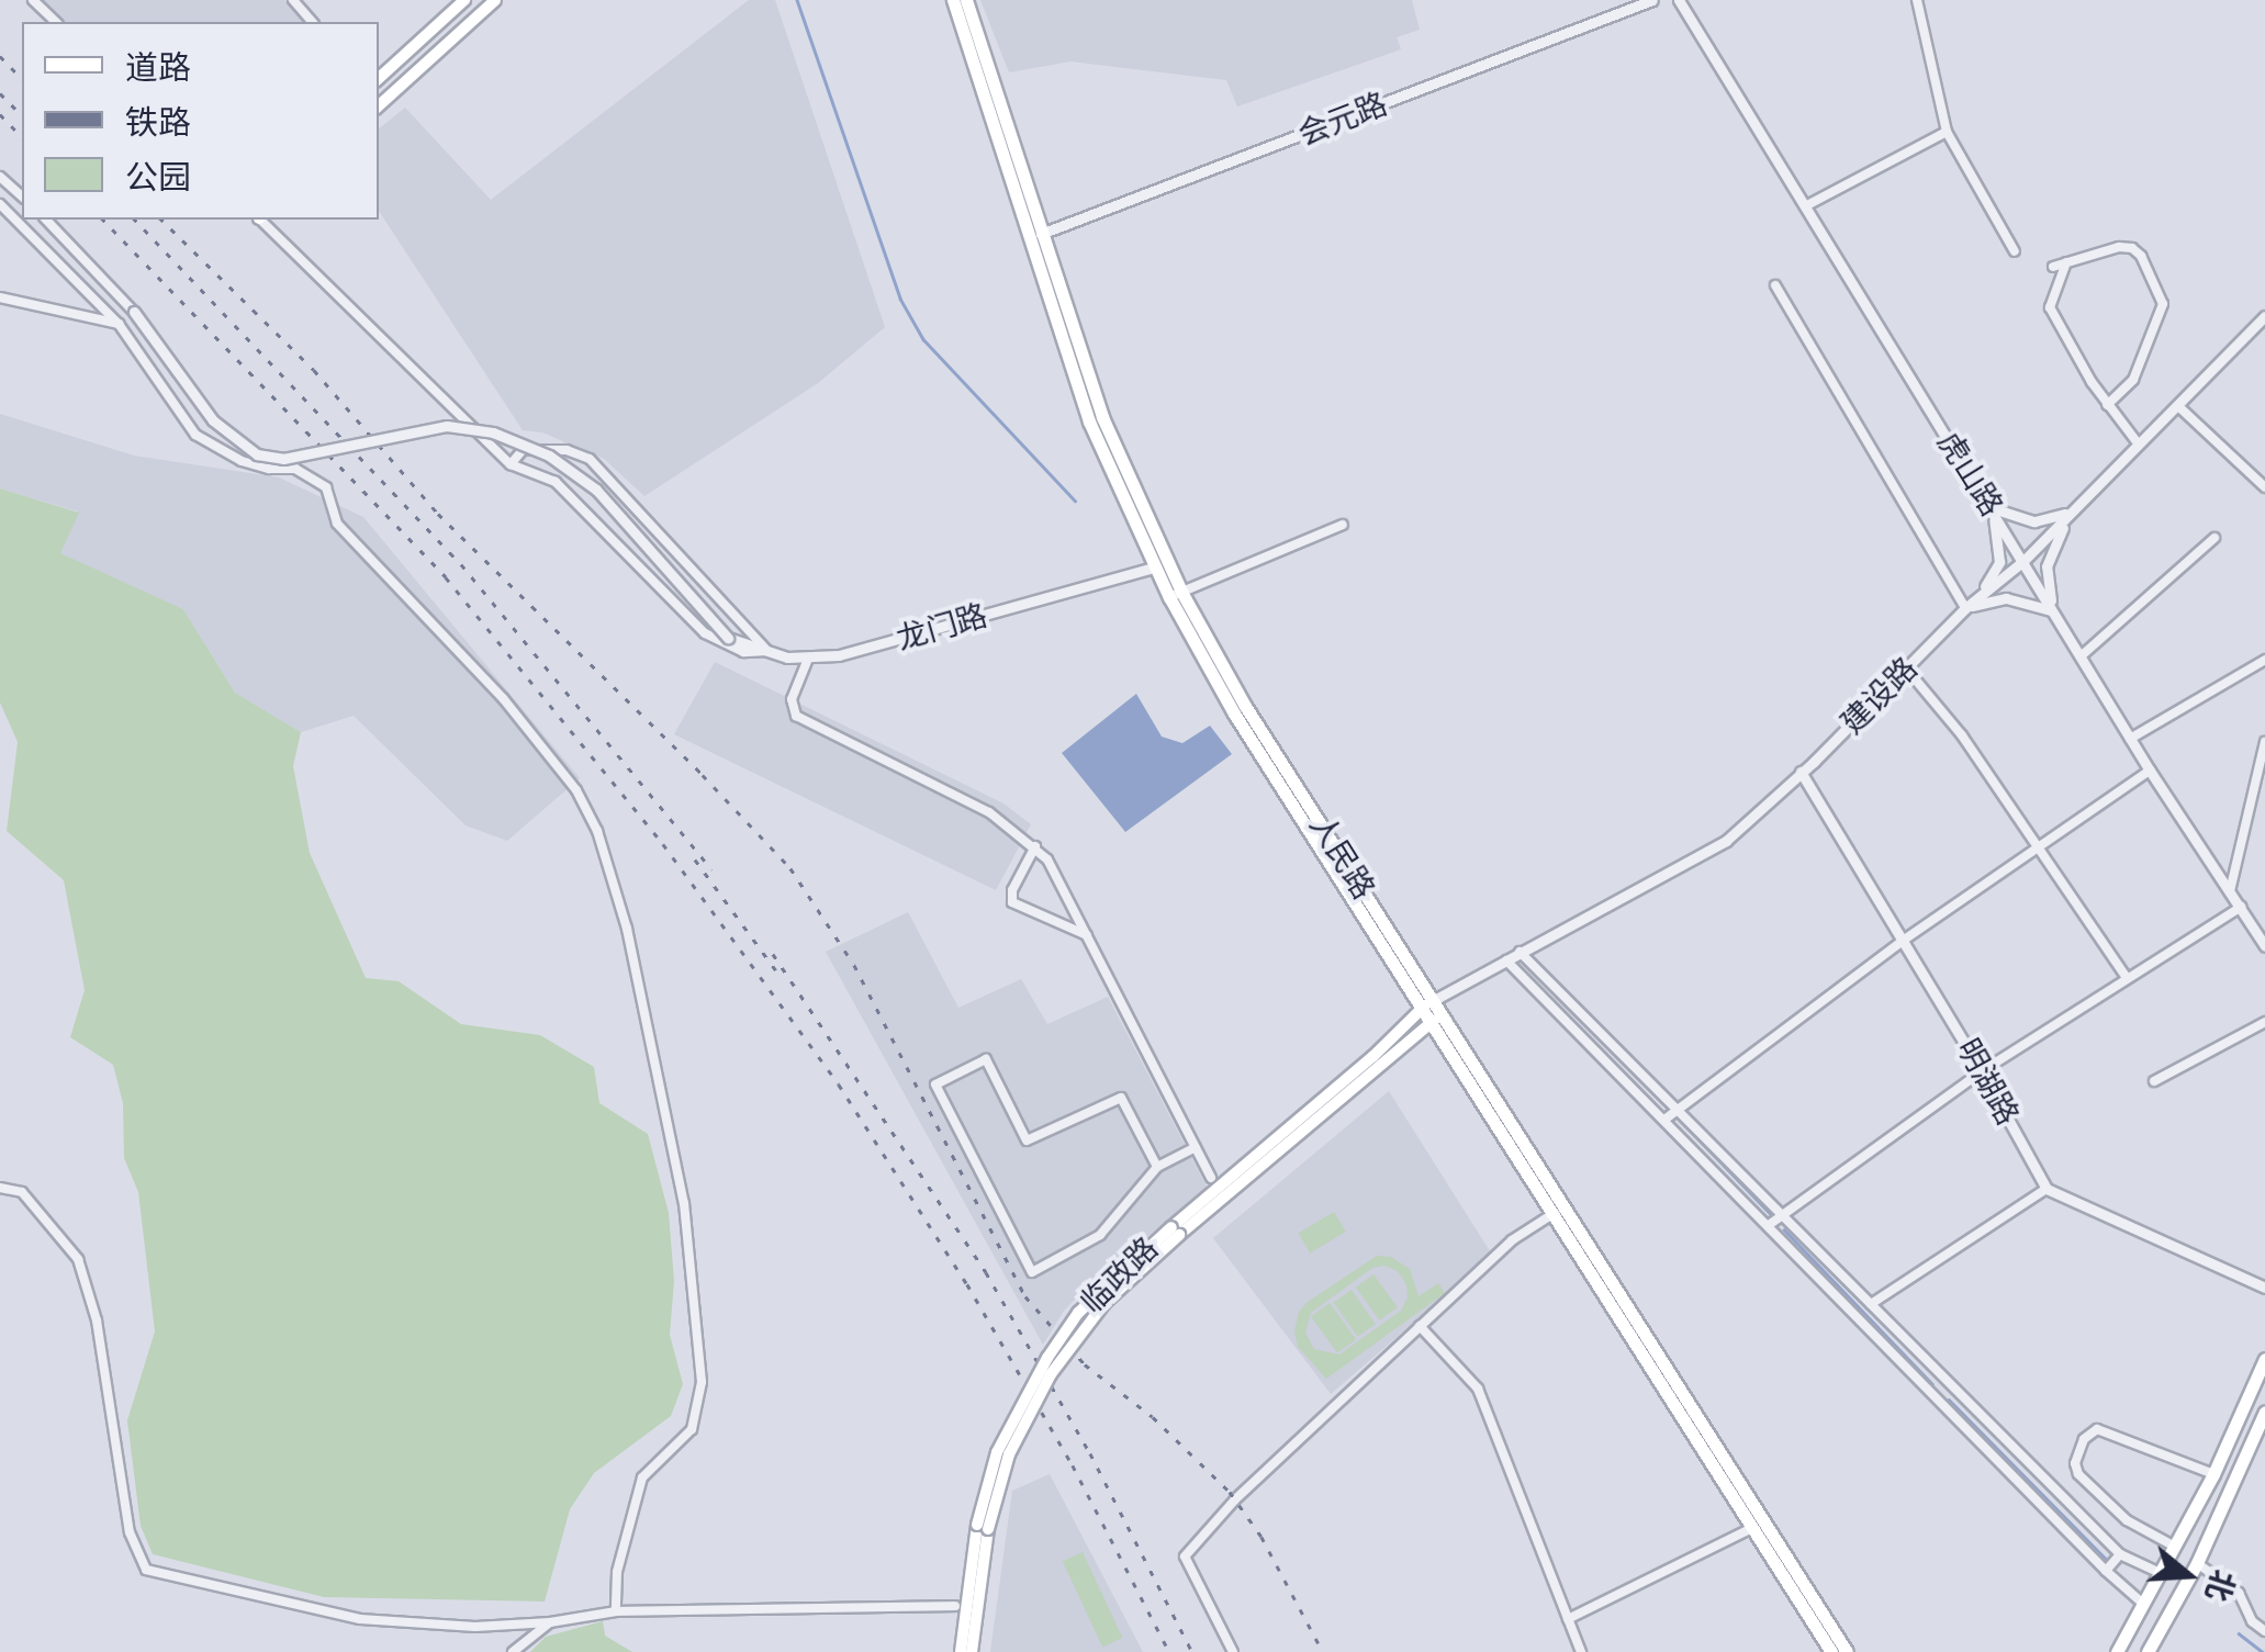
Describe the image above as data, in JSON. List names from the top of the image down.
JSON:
{
  "streets": {
    "main road": ["人民路", "临政路"],
    "street": [
      "会元路",
      "虎山路",
      "龙门路",
      "建设路",
      "明湖路"
    ]
  },
  "crossings": [
    ["会元路", "人民路"],
    ["虎山路", "建设路"],
    ["龙门路", "人民路"],
    ["建设路", "人民路"],
    ["建设路", "明湖路"],
    ["建设路", "临政路"],
    ["人民路", "临政路"]
  ],
  "legend": ["道路", "铁路", "公园"],
  "north": "right"
}
